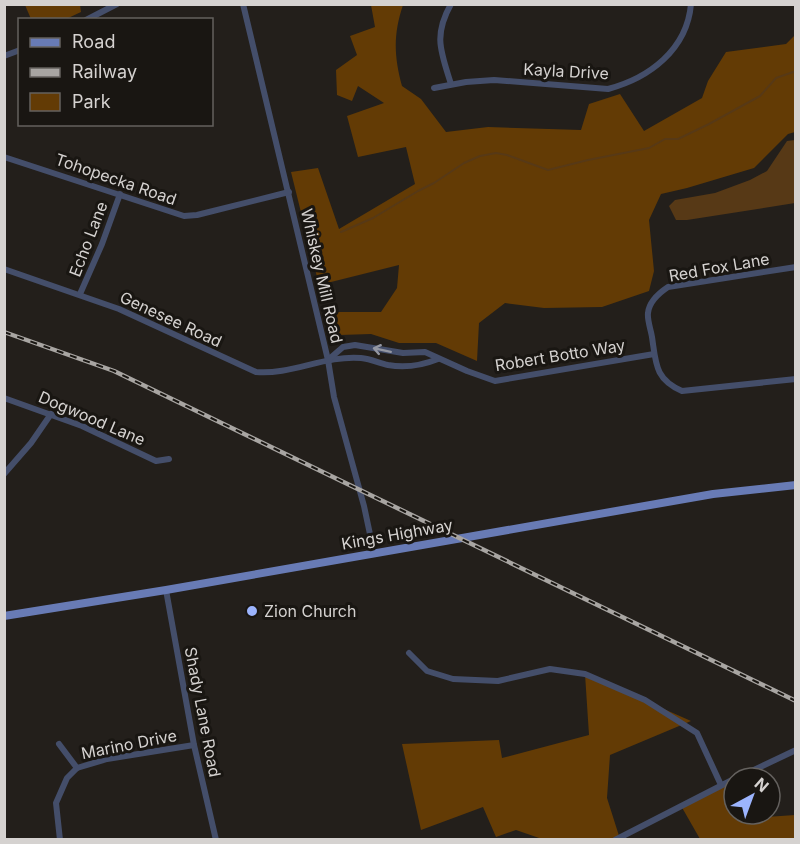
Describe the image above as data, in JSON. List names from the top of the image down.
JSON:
{
  "streets": {
    "main road": ["Kings Highway"],
    "street": [
      "Kayla Drive",
      "Tohopecka Road",
      "Echo Lane",
      "Red Fox Lane",
      "Whiskey Mill Road",
      "Genesee Road",
      "Robert Botto Way",
      "Dogwood Lane",
      "Shady Lane Road",
      "Marino Drive"
    ]
  },
  "crossings": [
    ["Tohopecka Road", "Echo Lane"],
    ["Tohopecka Road", "Whiskey Mill Road"],
    ["Echo Lane", "Genesee Road"],
    ["Red Fox Lane", "Robert Botto Way"],
    ["Whiskey Mill Road", "Genesee Road"],
    ["Whiskey Mill Road", "Robert Botto Way"],
    ["Whiskey Mill Road", "Kings Highway"],
    ["Genesee Road", "Robert Botto Way"],
    ["Kings Highway", "Shady Lane Road"],
    ["Shady Lane Road", "Marino Drive"]
  ],
  "places": ["Zion Church"],
  "legend": ["Road", "Railway", "Park"],
  "north": "top right"
}
